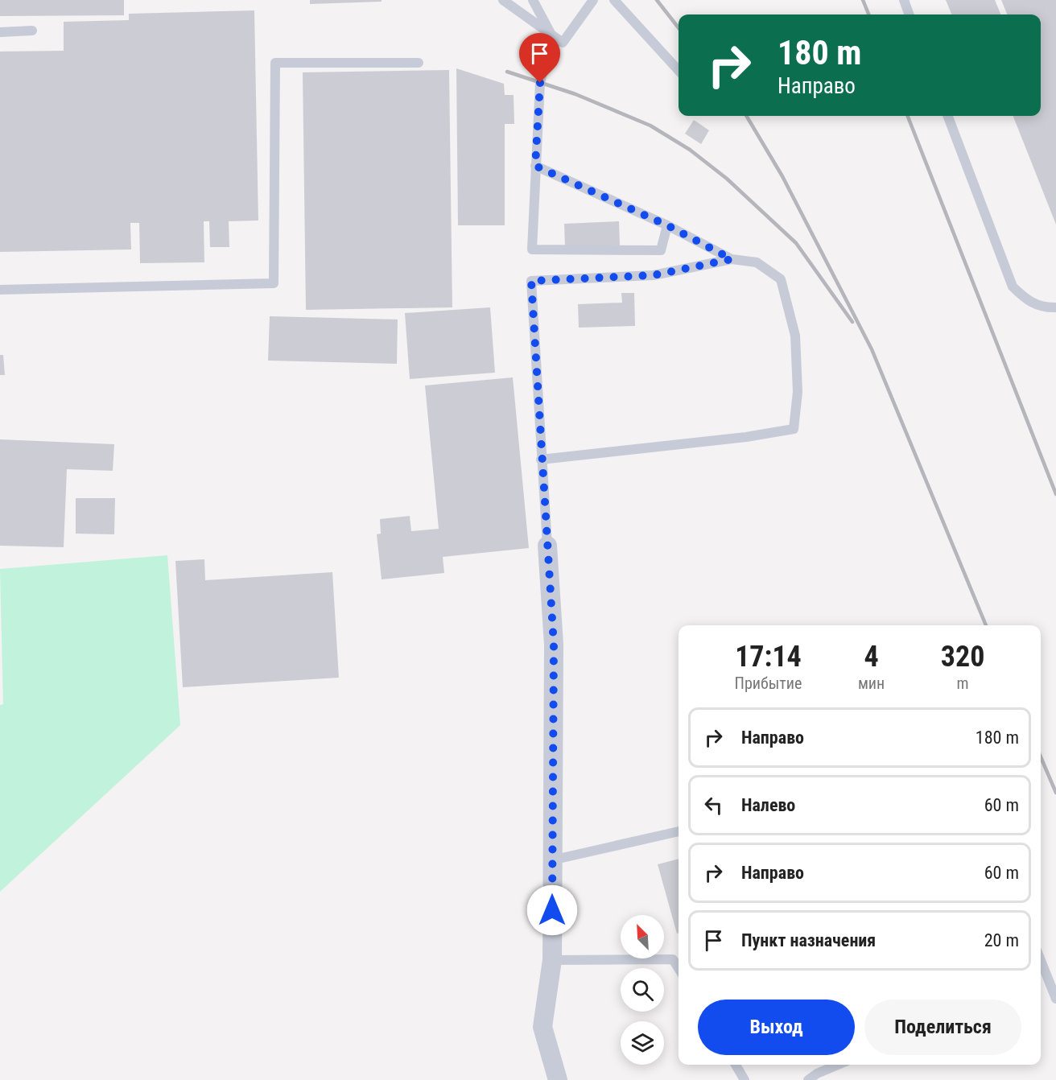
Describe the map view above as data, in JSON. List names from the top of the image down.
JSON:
{
  "north": "top left",
  "page": {
    "turn": ["180 m", "Направо"],
    "eta": [
      "17:14",
      "Прибытие",
      "4",
      "мин",
      "320",
      "m"
    ],
    "list": [
      {
        "name": "Направо",
        "value": "180 m"
      },
      {
        "name": "Налево",
        "value": "60 m"
      },
      {
        "name": "Направо",
        "value": "60 m"
      },
      {
        "name": "Пункт назначения",
        "value": "20 m"
      }
    ],
    "buttons": ["Выход", "Поделиться"]
  }
}
